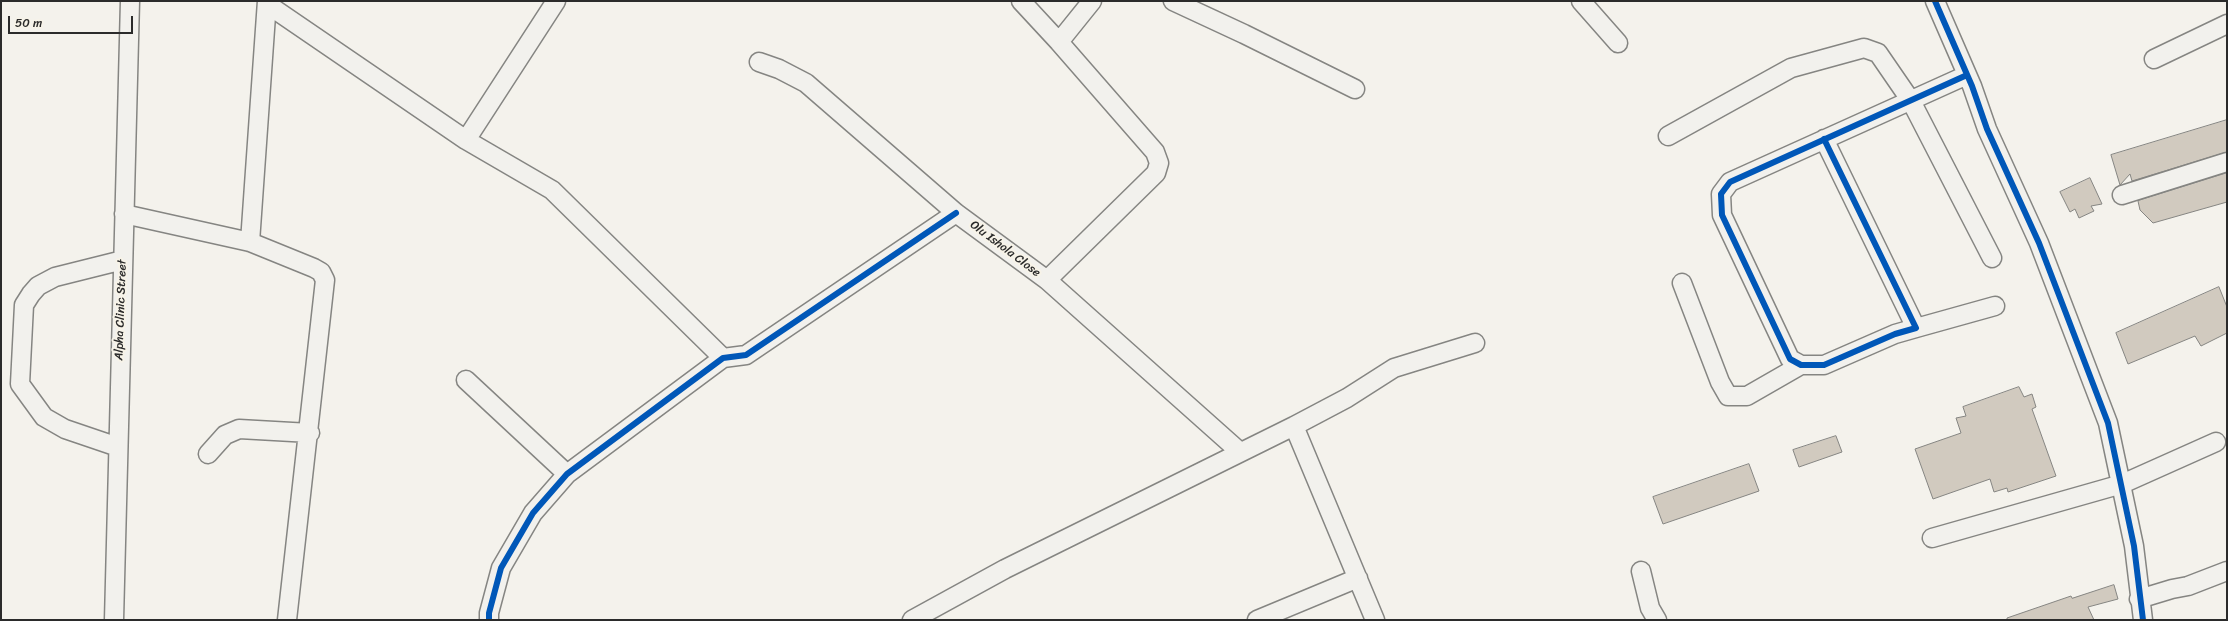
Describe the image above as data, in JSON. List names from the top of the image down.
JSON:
{
  "streets": {
    "street": ["Olu Ishola Close", "Alpha Clinic Street"]
  },
  "scale_bar": "50 m"
}
